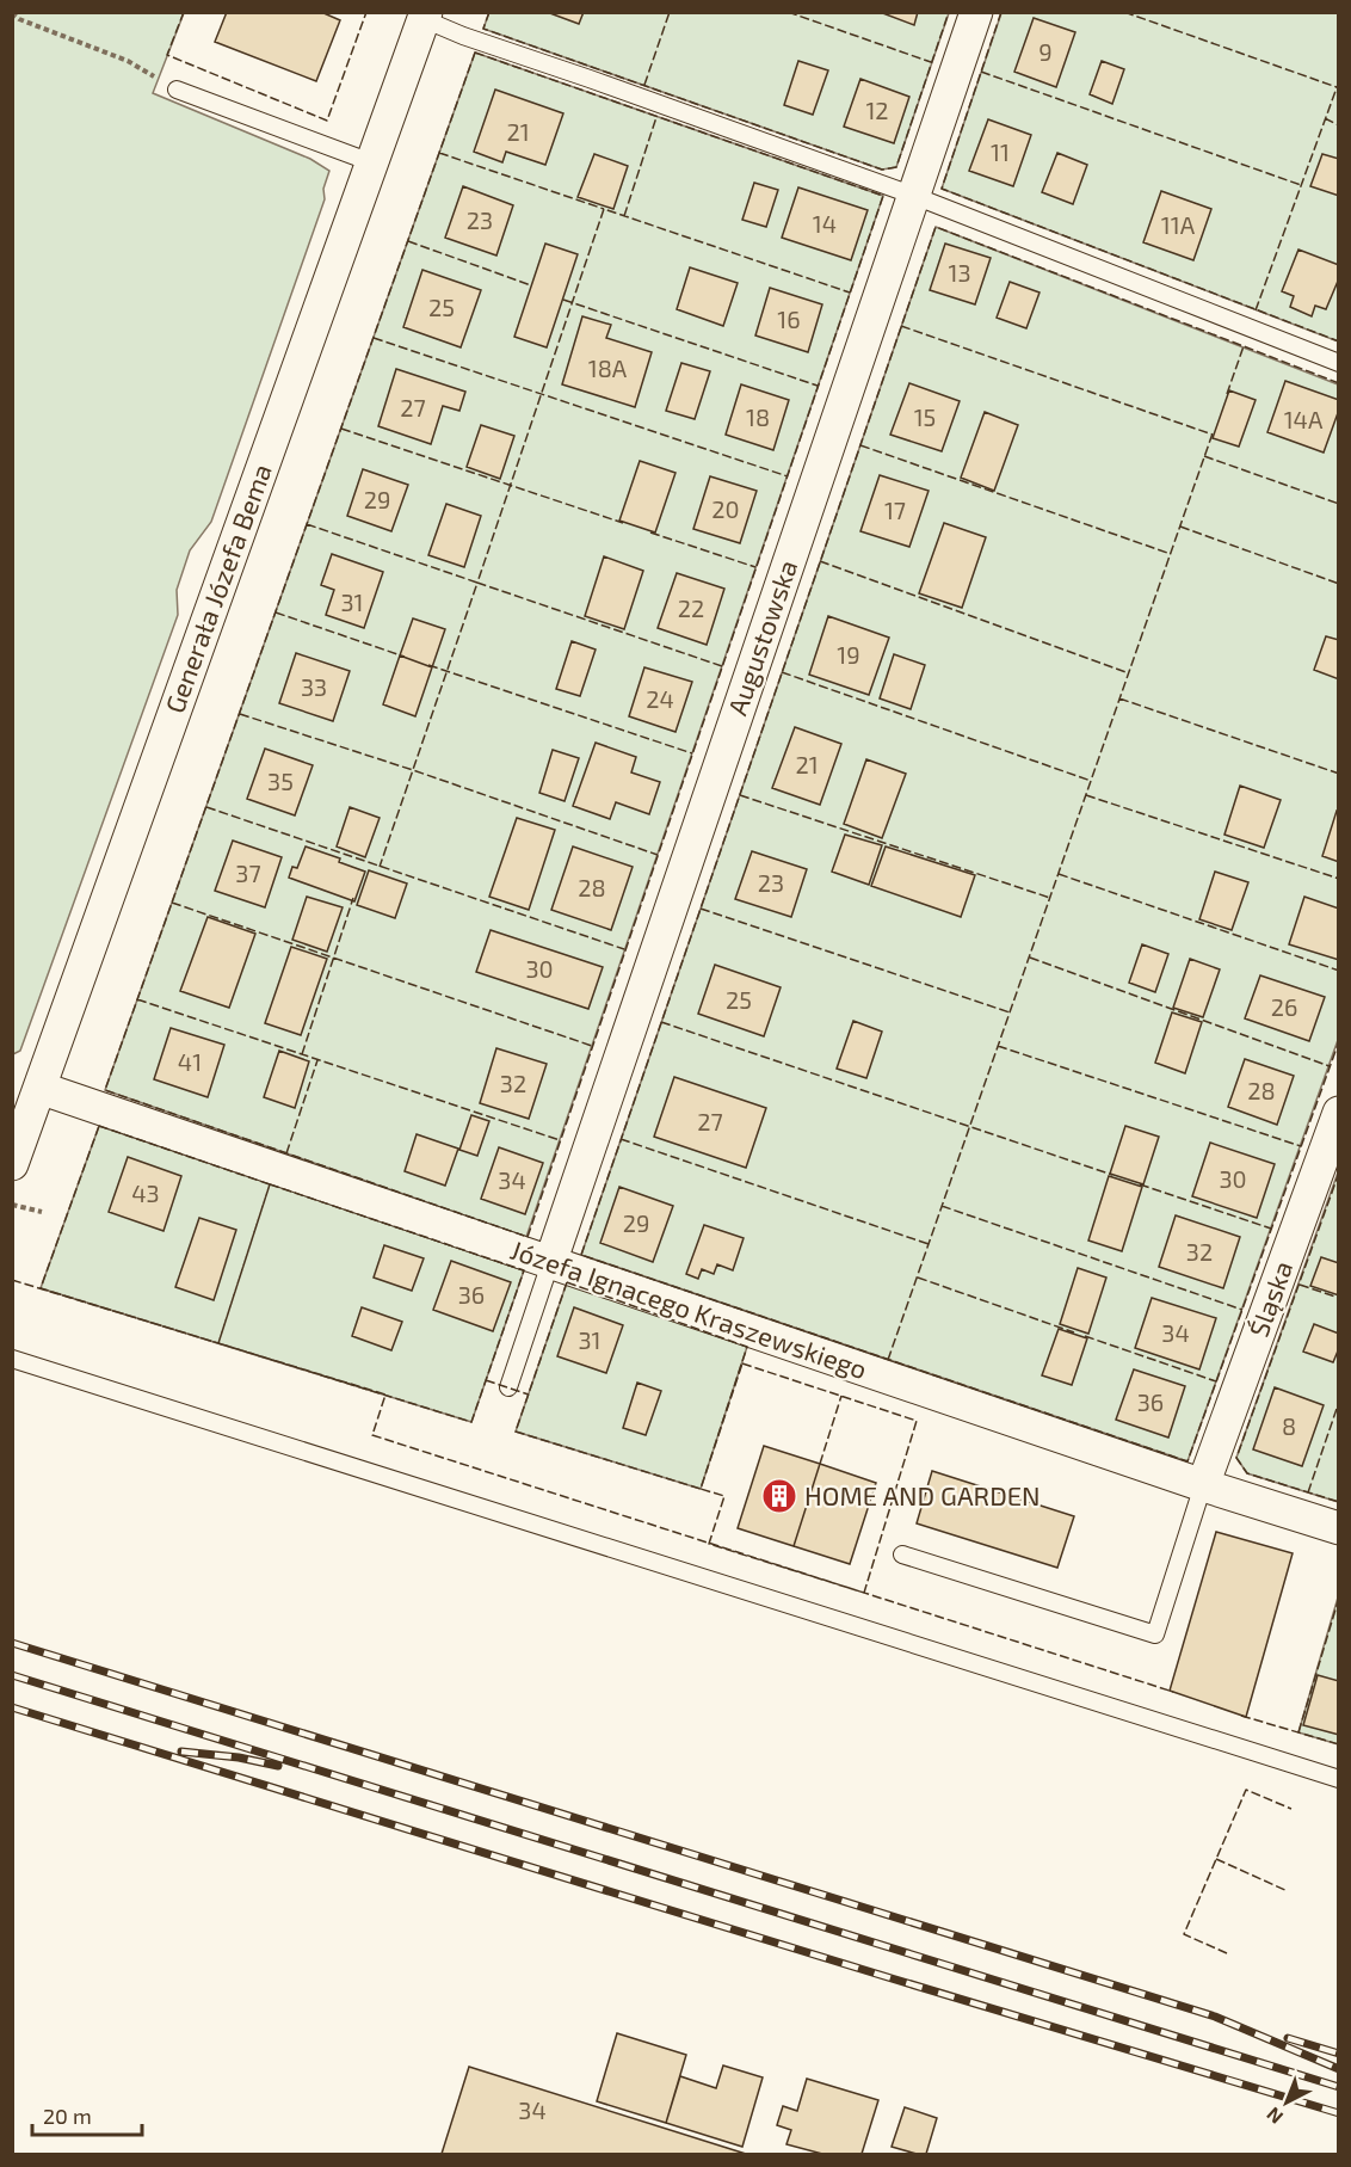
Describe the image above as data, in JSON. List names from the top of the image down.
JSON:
{
  "streets": {
    "street": [
      "Generała Józefa Bema",
      "Augustowska",
      "Śląska",
      "Józefa Ignacego Kraszewskiego"
    ]
  },
  "crossings": [
    ["Generała Józefa Bema", "Józefa Ignacego Kraszewskiego"],
    ["Augustowska", "Józefa Ignacego Kraszewskiego"],
    ["Śląska", "Józefa Ignacego Kraszewskiego"]
  ],
  "places": {
    "building": ["HOME AND GARDEN"]
  },
  "house_numbers": [
    "9",
    "12",
    "21",
    "11",
    "23",
    "14",
    "11A",
    "13",
    "25",
    "16",
    "18A",
    "27",
    "18",
    "15",
    "14A",
    "29",
    "20",
    "17",
    "31",
    "22",
    "19",
    "33",
    "24",
    "21",
    "35",
    "37",
    "23",
    "28",
    "30",
    "25",
    "26",
    "41",
    "32",
    "28",
    "27",
    "30",
    "34",
    "43",
    "29",
    "32",
    "36",
    "34",
    "31",
    "36",
    "8",
    "34"
  ],
  "scale_bar": "20 m",
  "north": "bottom left"
}
